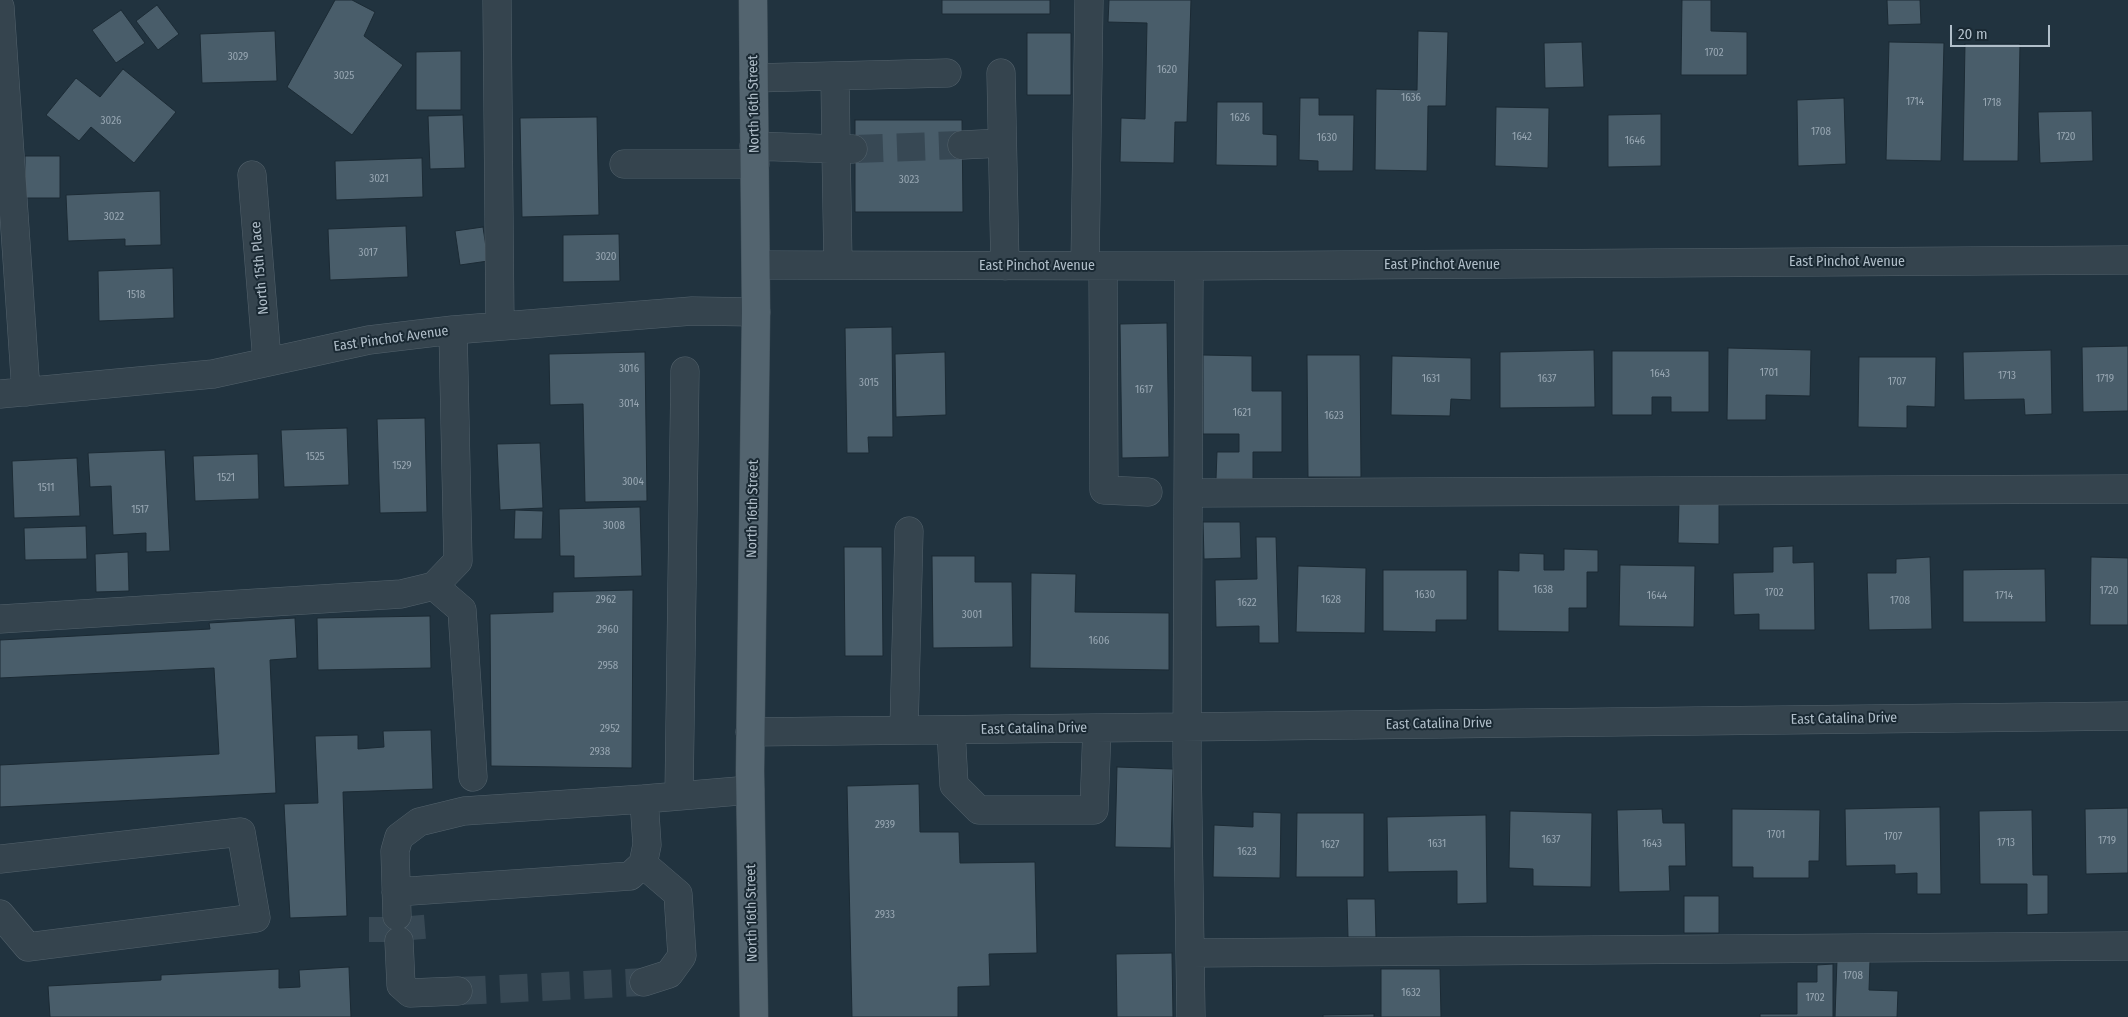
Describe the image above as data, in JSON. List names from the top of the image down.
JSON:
{
  "streets": {
    "main road": ["North 16th Street"],
    "street": ["East Pinchot Avenue", "North 15th Place", "East Catalina Drive"]
  },
  "crossings": [
    ["North 16th Street", "East Pinchot Avenue"],
    ["North 16th Street", "East Catalina Drive"],
    ["East Pinchot Avenue", "North 15th Place"]
  ],
  "house_numbers": [
    "1702",
    "3029",
    "1620",
    "3025",
    "1636",
    "1714",
    "1718",
    "1626",
    "3026",
    "1708",
    "1642",
    "1720",
    "1630",
    "1646",
    "3021",
    "3023",
    "3022",
    "3017",
    "3020",
    "1518",
    "3016",
    "1701",
    "1643",
    "1713",
    "1631",
    "1637",
    "1719",
    "1707",
    "3015",
    "1617",
    "3014",
    "1621",
    "1623",
    "1525",
    "1529",
    "1521",
    "3004",
    "1511",
    "1517",
    "3008",
    "1638",
    "1720",
    "1702",
    "1630",
    "1644",
    "1714",
    "2962",
    "1628",
    "1708",
    "1622",
    "3001",
    "2960",
    "1606",
    "2958",
    "2952",
    "2938",
    "2939",
    "1701",
    "1707",
    "1637",
    "1719",
    "1713",
    "1631",
    "1643",
    "1627",
    "1623",
    "2933",
    "1708",
    "1632",
    "1702"
  ],
  "scale_bar": "20 m"
}
